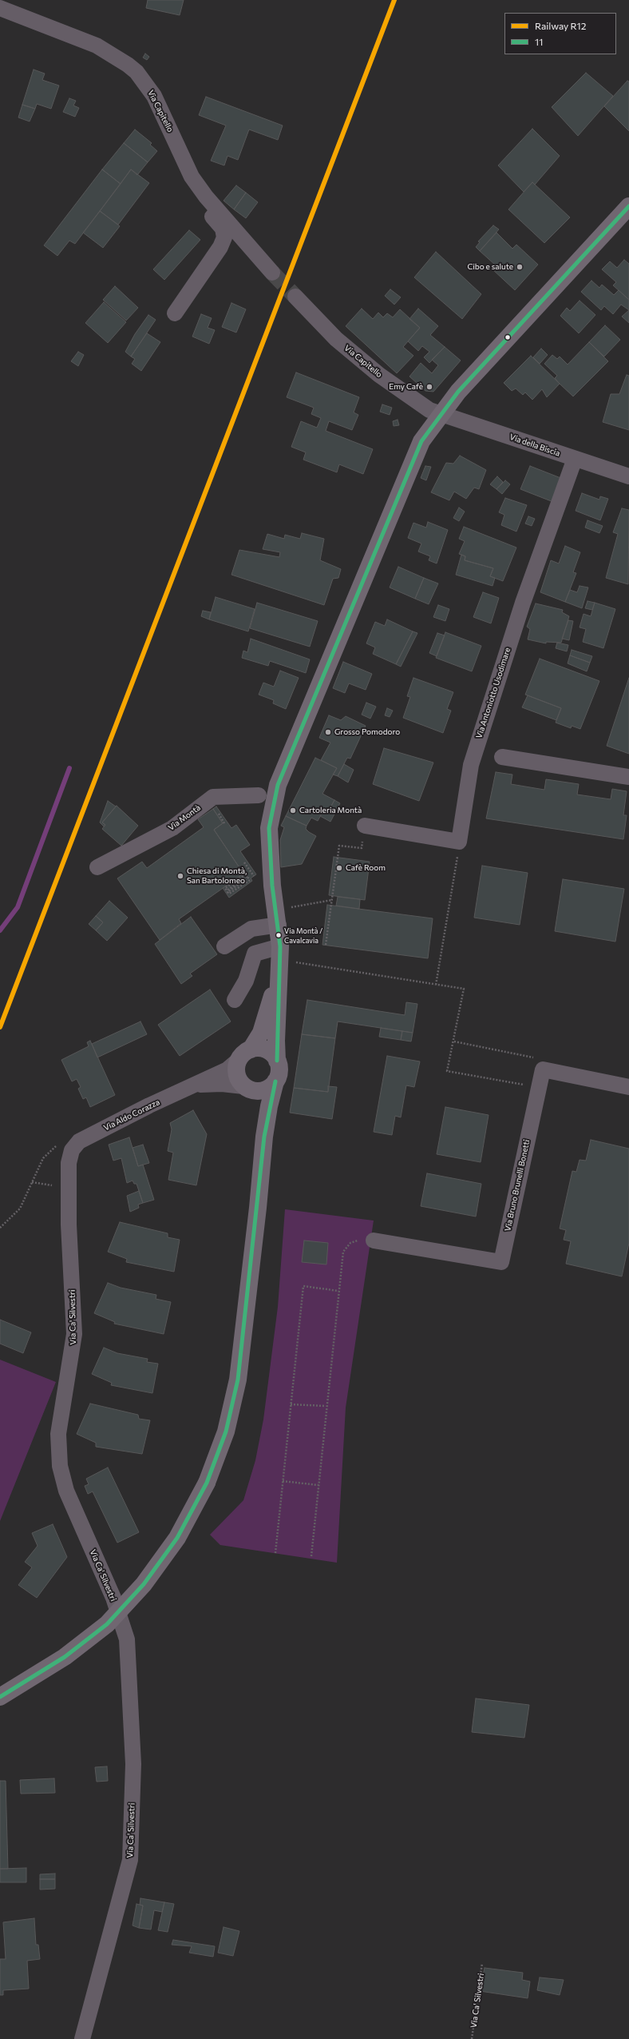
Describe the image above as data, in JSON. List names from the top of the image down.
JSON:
{
  "streets": {
    "street": [
      "Via Capitello",
      "Via della Biscia",
      "Via Antoniotto Usodimare",
      "Via Montà",
      "Via Aldo Corazza",
      "Via Bruno Brunelli Bonetti",
      "Via Ca' Silvestri"
    ]
  },
  "crossings": [
    ["Via Capitello", "Via della Biscia"],
    ["Via della Biscia", "Via Antoniotto Usodimare"],
    ["Via Aldo Corazza", "Via Ca' Silvestri"]
  ],
  "places": [
    "Cibo e salute",
    "Emy Cafè",
    "Grosso Pomodoro",
    "Cartoleria Montà",
    "Cafè Room",
    "Chiesa di Montà, San Bartolomeo",
    "Via Montà / Cavalcavia"
  ],
  "lines": ["rail line R12", "transit line 11"],
  "legend": ["Railway R12", "11"]
}
